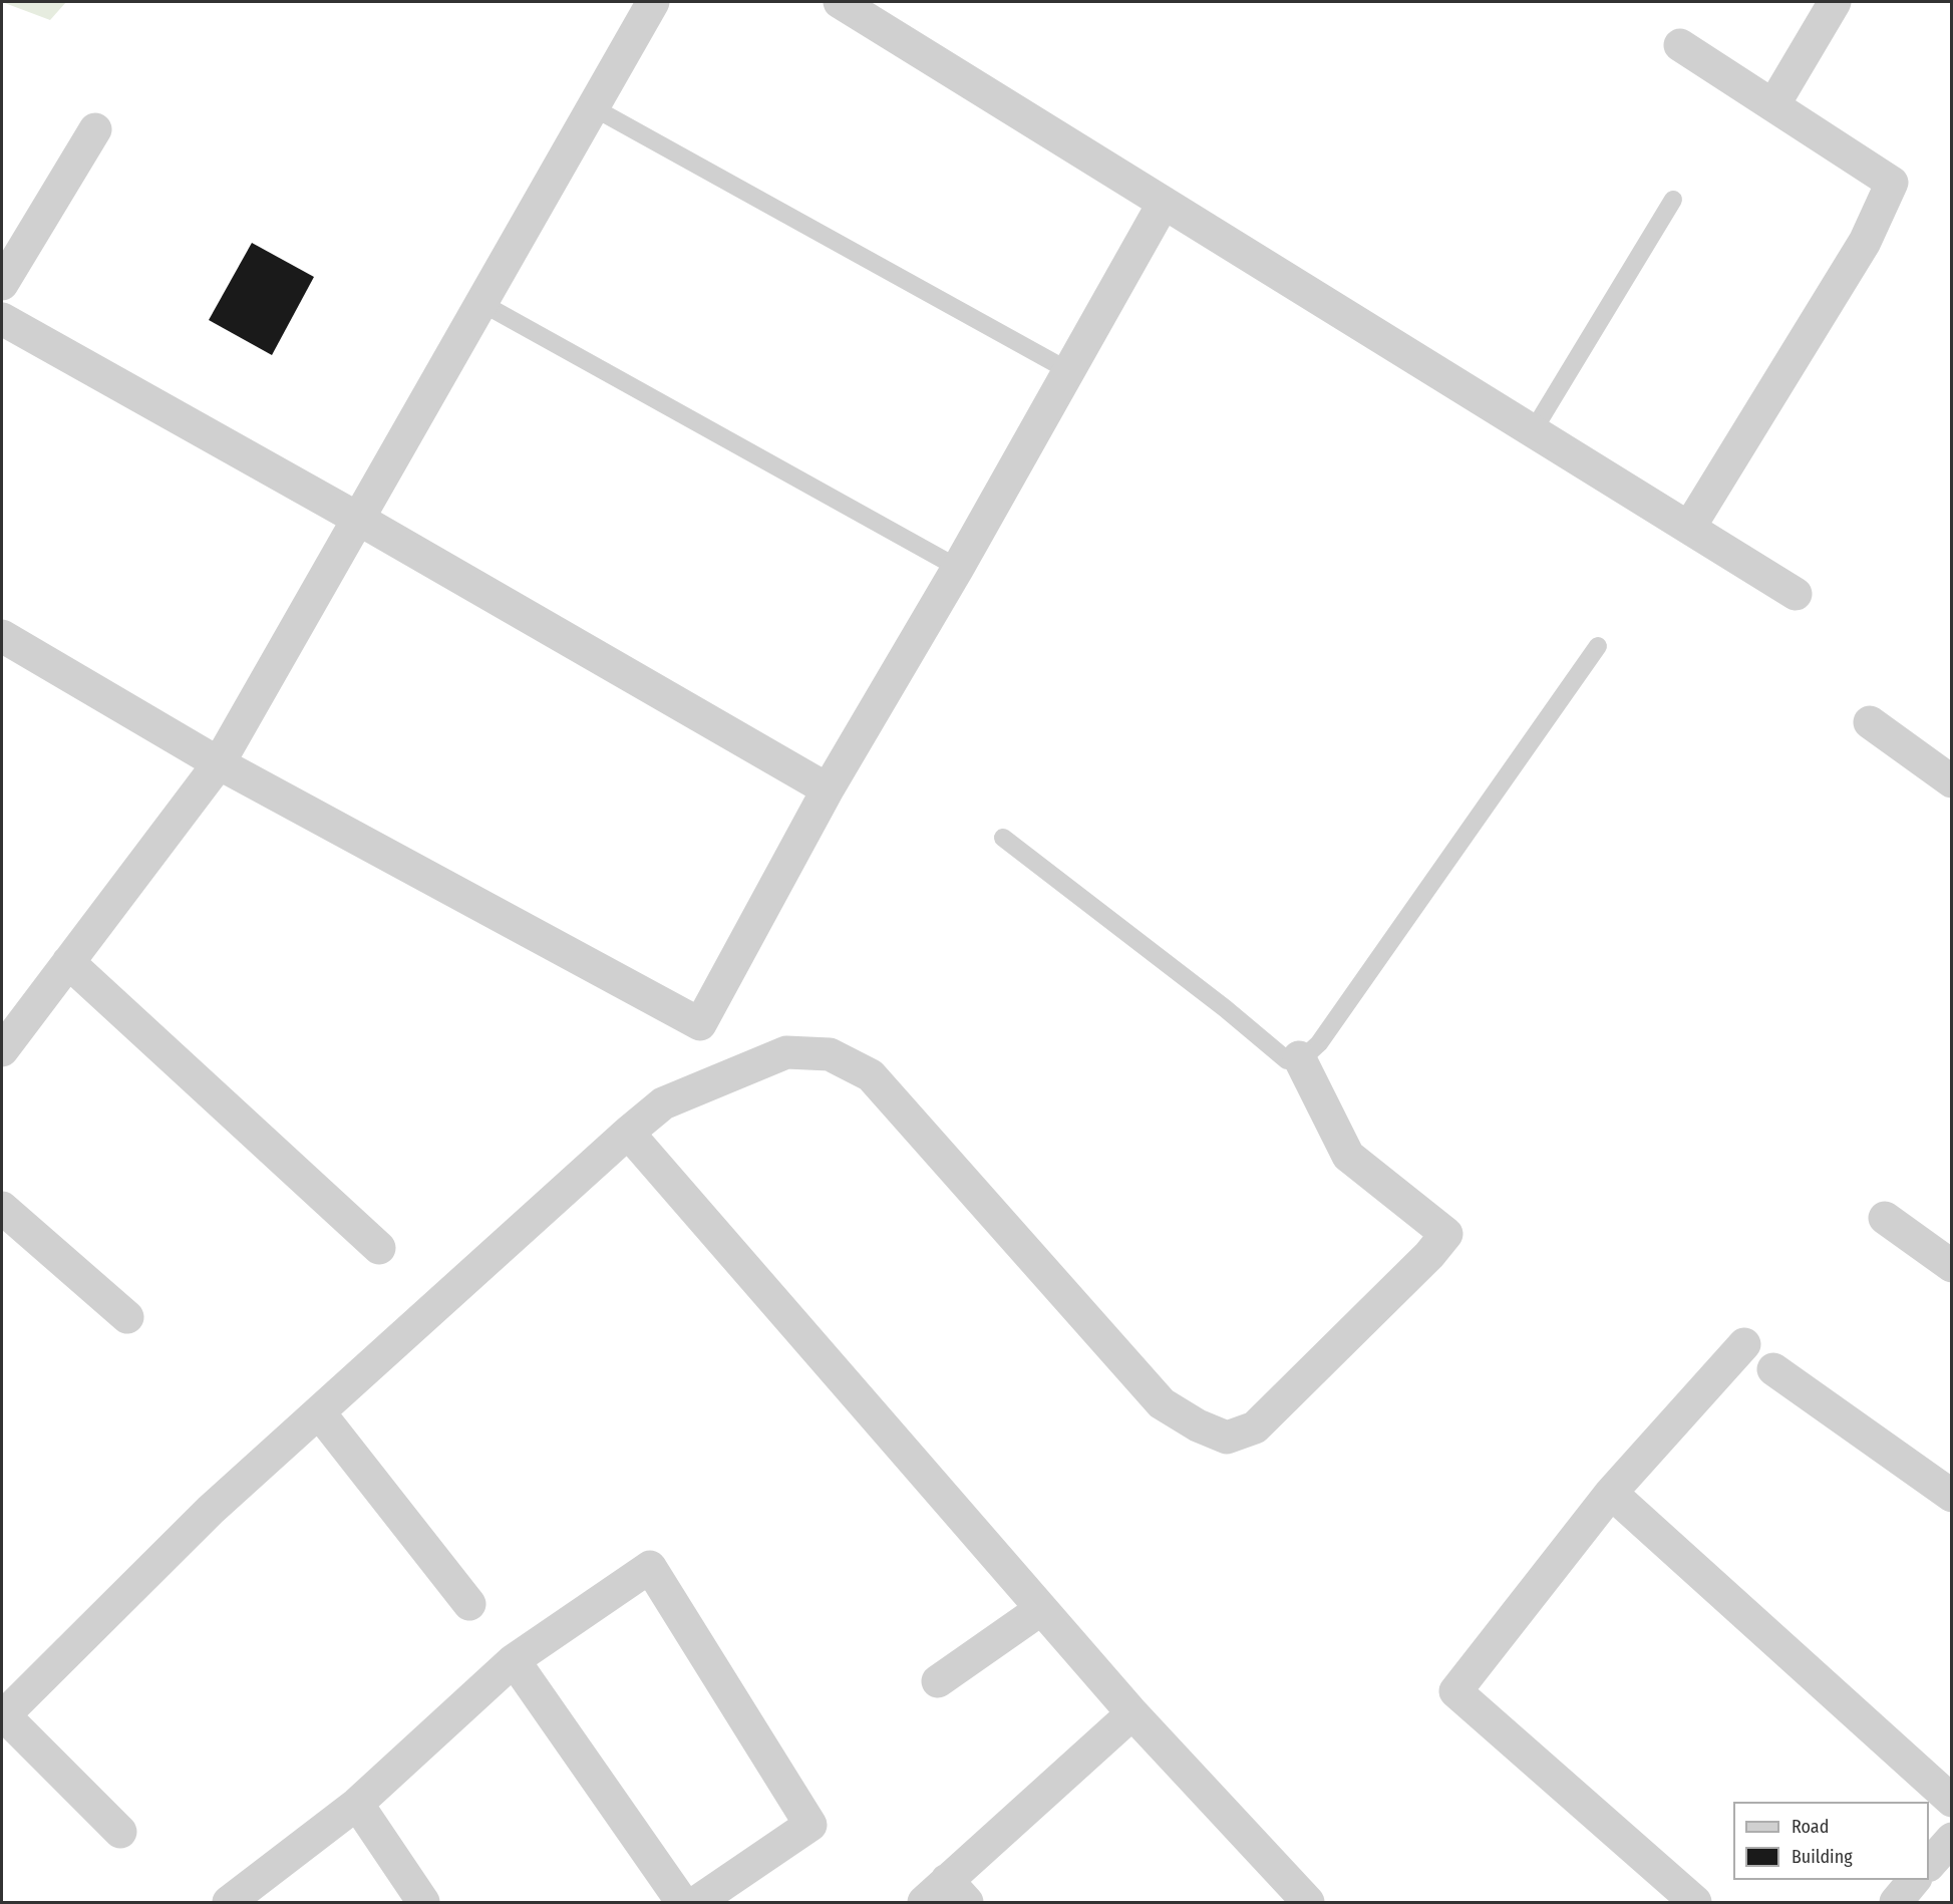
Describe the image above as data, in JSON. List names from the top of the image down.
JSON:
{
  "legend": ["Road", "Building"]
}
